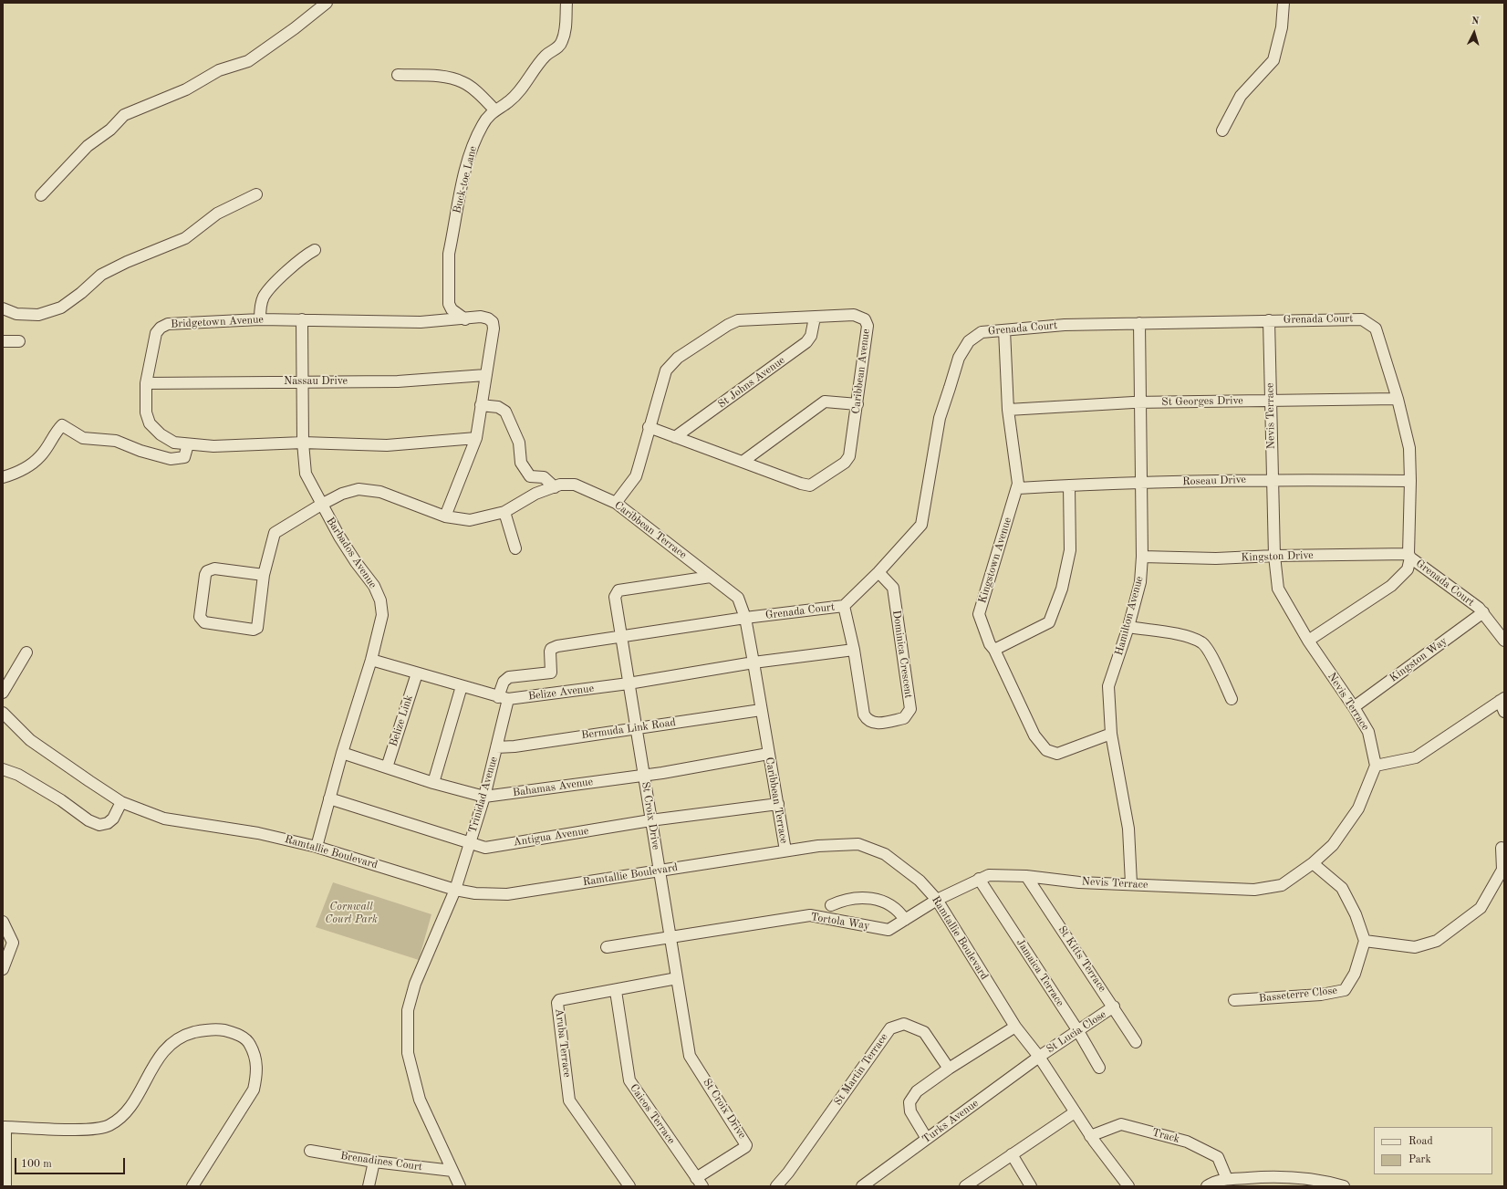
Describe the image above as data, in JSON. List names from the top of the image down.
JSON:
{
  "streets": {
    "street": [
      "Buck-toe Lane",
      "Grenada Court",
      "Bridgetown Avenue",
      "Caribbean Avenue",
      "Nassau Drive",
      "St Johns Avenue",
      "St Georges Drive",
      "Nevis Terrace",
      "Roseau Drive",
      "Caribbean Terrace",
      "Barbados Avenue",
      "Kingston Drive",
      "Kingstown Avenue",
      "Hamilton Avenue",
      "Dominica Crescent",
      "Kingston Way",
      "Belize Avenue",
      "Belize Link",
      "Bermuda Link Road",
      "Bahamas Avenue",
      "Trinidad Avenue",
      "St Croix Drive",
      "Antigua Avenue",
      "Ramtallie Boulevard",
      "Tortola Way",
      "St Kitts Terrace",
      "Jamaica Terrace",
      "Basseterre Close",
      "St Lucia Close",
      "Aruba Terrace",
      "St Martin Terrace",
      "Caicos Terrace",
      "Turks Avenue",
      "Track",
      "Brenadines Court"
    ]
  },
  "crossings": [
    ["Buck-toe Lane", "Bridgetown Avenue"],
    ["Grenada Court", "St Georges Drive"],
    ["Grenada Court", "Nevis Terrace"],
    ["Grenada Court", "Roseau Drive"],
    ["Grenada Court", "Caribbean Terrace"],
    ["Grenada Court", "Kingston Drive"],
    ["Grenada Court", "Kingstown Avenue"],
    ["Grenada Court", "Hamilton Avenue"],
    ["Grenada Court", "Dominica Crescent"],
    ["Grenada Court", "Kingston Way"],
    ["Grenada Court", "Trinidad Avenue"],
    ["Grenada Court", "St Croix Drive"],
    ["Bridgetown Avenue", "Nassau Drive"],
    ["Bridgetown Avenue", "Barbados Avenue"],
    ["Caribbean Avenue", "St Johns Avenue"],
    ["Caribbean Avenue", "Caribbean Terrace"],
    ["Nassau Drive", "Barbados Avenue"],
    ["St Georges Drive", "Nevis Terrace"],
    ["St Georges Drive", "Kingstown Avenue"],
    ["St Georges Drive", "Hamilton Avenue"],
    ["Nevis Terrace", "Roseau Drive"],
    ["Nevis Terrace", "Kingston Drive"],
    ["Nevis Terrace", "Hamilton Avenue"],
    ["Nevis Terrace", "Kingston Way"],
    ["Nevis Terrace", "Ramtallie Boulevard"],
    ["Nevis Terrace", "Tortola Way"],
    ["Nevis Terrace", "St Kitts Terrace"],
    ["Nevis Terrace", "Jamaica Terrace"],
    ["Roseau Drive", "Kingstown Avenue"],
    ["Roseau Drive", "Hamilton Avenue"],
    ["Caribbean Terrace", "Barbados Avenue"],
    ["Caribbean Terrace", "Belize Avenue"],
    ["Caribbean Terrace", "Bermuda Link Road"],
    ["Caribbean Terrace", "Bahamas Avenue"],
    ["Caribbean Terrace", "St Croix Drive"],
    ["Caribbean Terrace", "Antigua Avenue"],
    ["Caribbean Terrace", "Ramtallie Boulevard"],
    ["Barbados Avenue", "Belize Avenue"],
    ["Barbados Avenue", "Bahamas Avenue"],
    ["Barbados Avenue", "Antigua Avenue"],
    ["Barbados Avenue", "Ramtallie Boulevard"],
    ["Kingston Drive", "Hamilton Avenue"],
    ["Kingstown Avenue", "Hamilton Avenue"],
    ["Belize Avenue", "Belize Link"],
    ["Belize Avenue", "Trinidad Avenue"],
    ["Belize Avenue", "St Croix Drive"],
    ["Belize Link", "Bahamas Avenue"],
    ["Bermuda Link Road", "Trinidad Avenue"],
    ["Bermuda Link Road", "St Croix Drive"],
    ["Bahamas Avenue", "Trinidad Avenue"],
    ["Bahamas Avenue", "St Croix Drive"],
    ["Trinidad Avenue", "St Croix Drive"],
    ["Trinidad Avenue", "Antigua Avenue"],
    ["Trinidad Avenue", "Ramtallie Boulevard"],
    ["Trinidad Avenue", "Brenadines Court"],
    ["St Croix Drive", "Antigua Avenue"],
    ["St Croix Drive", "Ramtallie Boulevard"],
    ["St Croix Drive", "Tortola Way"],
    ["St Croix Drive", "Aruba Terrace"],
    ["St Croix Drive", "Caicos Terrace"],
    ["Ramtallie Boulevard", "Tortola Way"],
    ["Ramtallie Boulevard", "St Lucia Close"],
    ["Ramtallie Boulevard", "Turks Avenue"],
    ["Ramtallie Boulevard", "Track"],
    ["St Kitts Terrace", "St Lucia Close"],
    ["Jamaica Terrace", "St Lucia Close"],
    ["St Lucia Close", "Turks Avenue"],
    ["Aruba Terrace", "Caicos Terrace"]
  ],
  "parks": ["Cornwall Court Park"],
  "legend": ["Road", "Park"],
  "scale_bar": "100 m",
  "north": "top"
}
